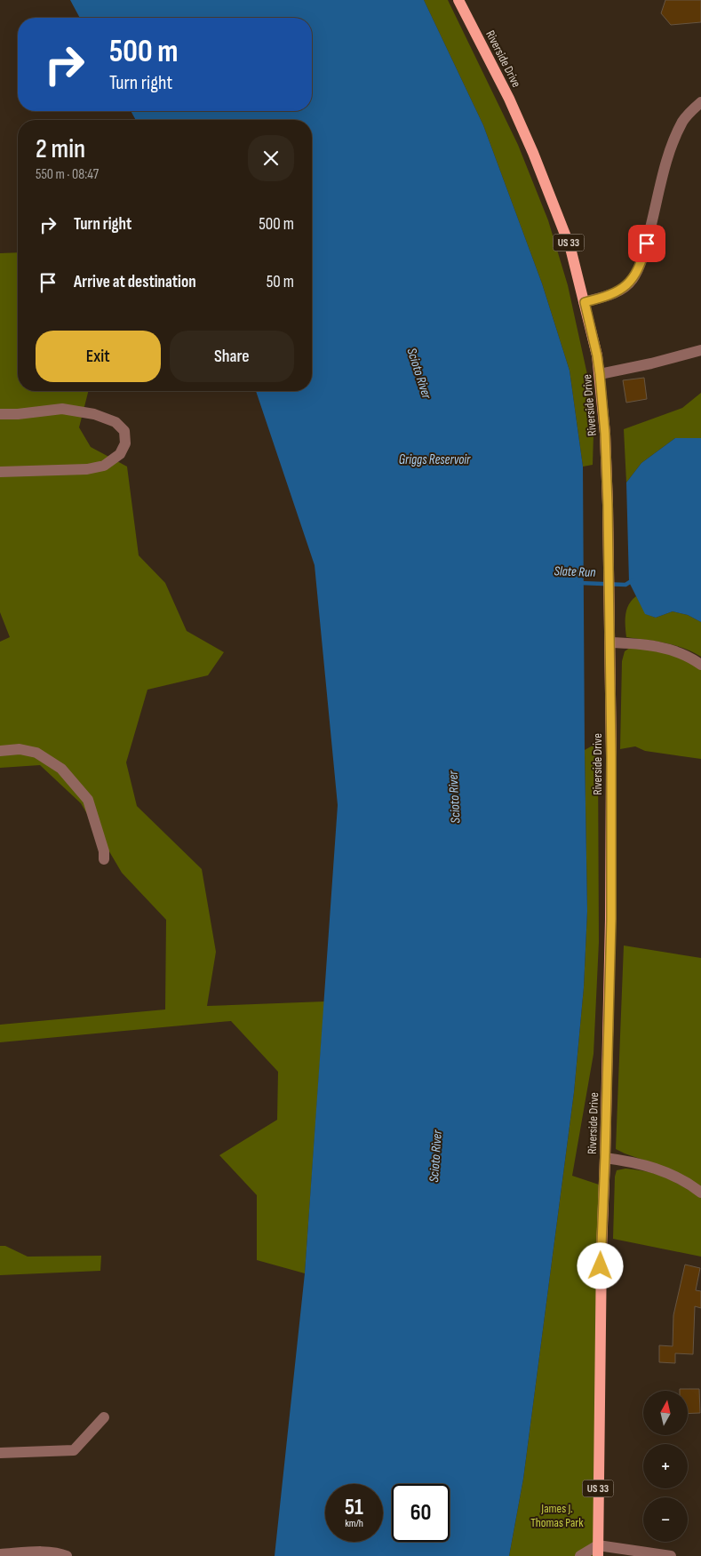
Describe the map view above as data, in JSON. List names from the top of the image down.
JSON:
{
  "streets": {
    "main road": ["Riverside Drive", "US 33"]
  },
  "water": ["Scioto River", "Griggs Reservoir", "Slate Run"],
  "parks": ["James J. Thomas Park"],
  "north": "top",
  "page": {
    "turn": ["500 m", "Turn right"],
    "heading": ["2 min", "550 m · 08:47"],
    "list": [
      {
        "name": "Turn right",
        "value": "500 m"
      },
      {
        "name": "Arrive at destination",
        "value": "50 m"
      }
    ],
    "buttons": ["Exit", "Share"],
    "map_buttons": ["+", "−"],
    "speed": "51 km/h",
    "limit": "60"
  }
}
